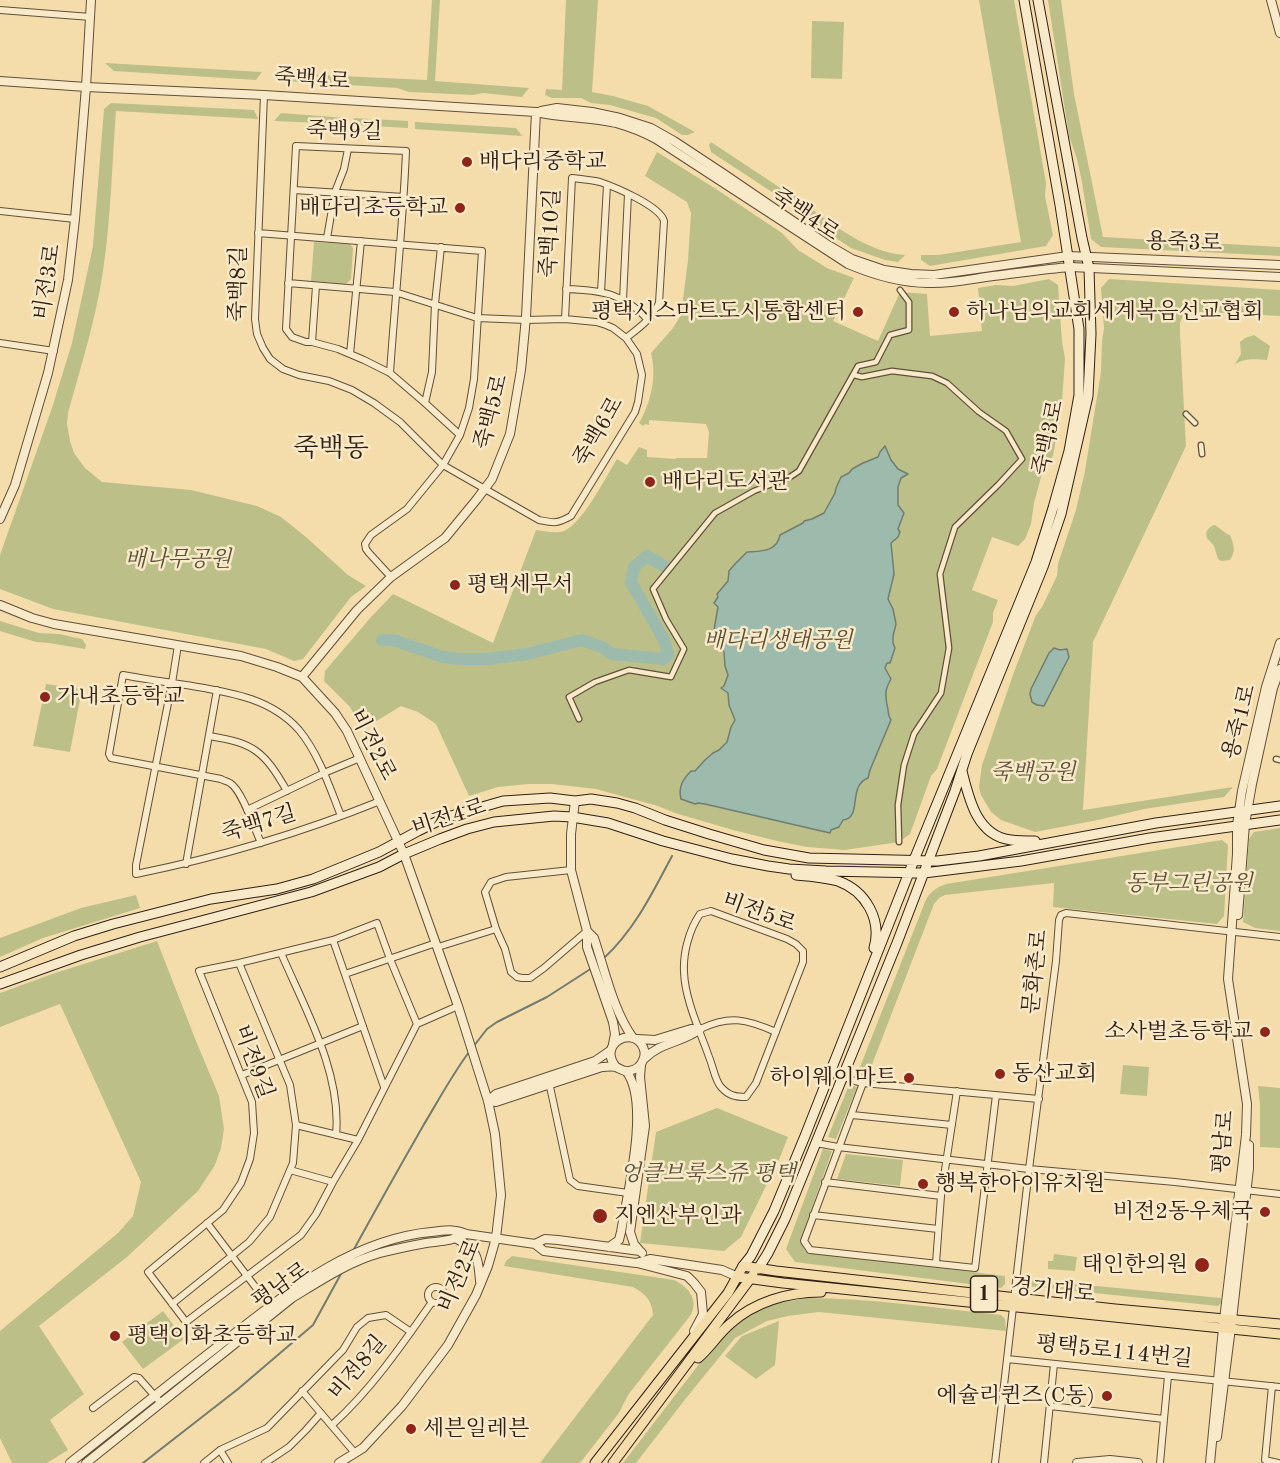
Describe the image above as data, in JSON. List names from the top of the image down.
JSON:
{
  "streets": {
    "main road": [
      "죽백3로",
      "비전4로",
      "경기대로",
      "1"
    ],
    "street": [
      "죽백4로",
      "죽백9길",
      "죽백10길",
      "용죽3로",
      "비전3로",
      "죽백8길",
      "죽백5로",
      "죽백6로",
      "용죽1로",
      "비전2로",
      "죽백7길",
      "비전5로",
      "문화촌로",
      "비전9길",
      "평남로",
      "평택5로114번길",
      "비전8길"
    ]
  },
  "crossings": [
    ["죽백4로", "용죽3로"],
    ["죽백4로", "비전3로"],
    ["죽백4로", "죽백8길"],
    ["죽백4로", "죽백5로"],
    ["죽백4로", "죽백3로"],
    ["죽백10길", "죽백6로"],
    ["용죽3로", "죽백3로"],
    ["죽백8길", "죽백5로"],
    ["죽백8길", "죽백6로"],
    ["죽백5로", "죽백6로"],
    ["죽백5로", "비전2로"],
    ["죽백3로", "비전4로"],
    ["용죽1로", "평남로"],
    ["비전2로", "비전4로"],
    ["비전2로", "죽백7길"],
    ["비전2로", "비전8길"],
    ["문화촌로", "평남로"],
    ["문화촌로", "경기대로"],
    ["문화촌로", "평택5로114번길"],
    ["평남로", "경기대로"],
    ["경기대로", "평택5로114번길"]
  ],
  "districts": ["죽백동"],
  "parks": [
    "배나무공원",
    "배다리생태공원",
    "죽백공원",
    "동부그린공원",
    "엉클브룩스쥬 평택"
  ],
  "places": [
    "배다리중학교",
    "배다리초등학교",
    "평택시스마트도시통합센터",
    "하나님의교회세계복음선교협회",
    "배다리도서관",
    "평택세무서",
    "가내초등학교",
    "소사벌초등학교",
    "동산교회",
    "하이웨이마트",
    "행복한아이유치원",
    "비전2동우체국",
    "지엔산부인과",
    "태인한의원",
    "평택이화초등학교",
    "에슐리퀸즈(C동)",
    "세븐일레븐"
  ]
}
